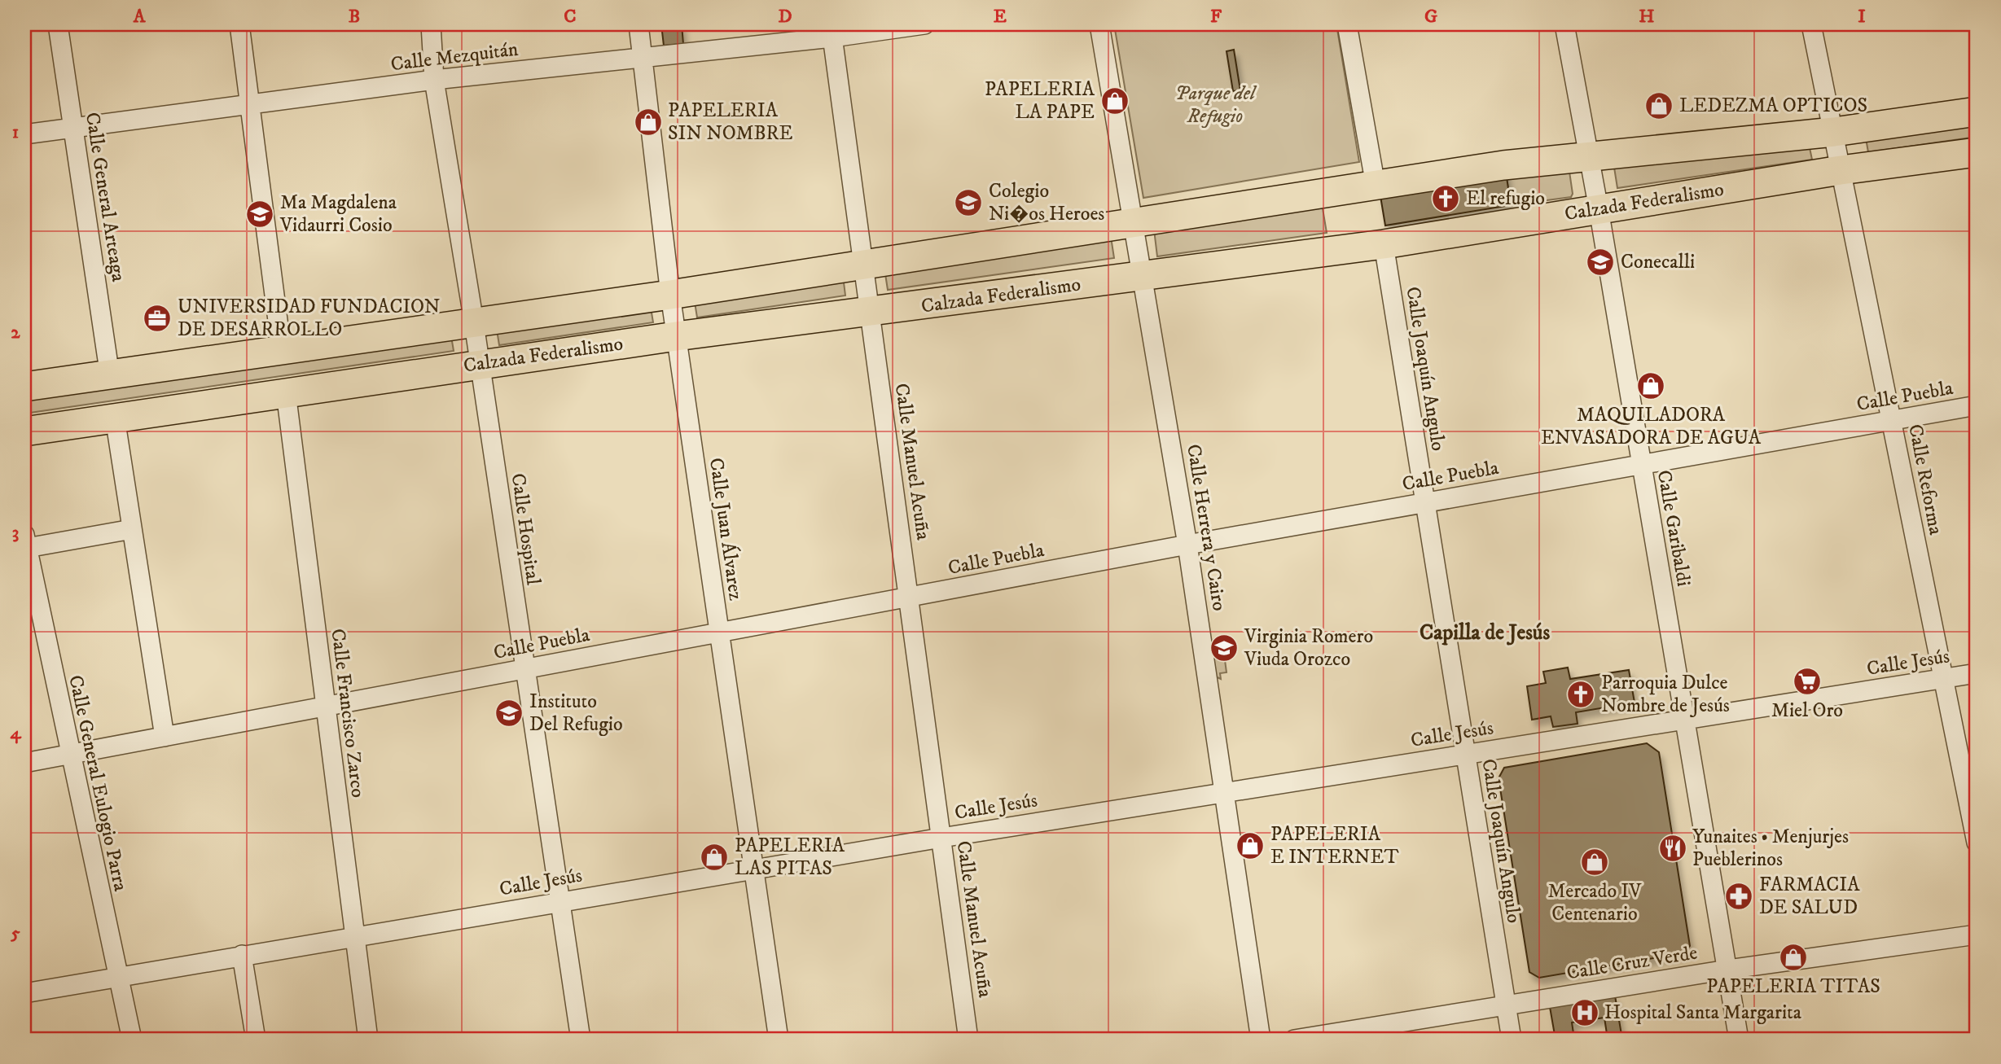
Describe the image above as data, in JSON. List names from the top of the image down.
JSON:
{
  "streets": {
    "main road": ["Calzada Federalismo"],
    "street": [
      "Calle Mezquitán",
      "Calle General Arteaga",
      "Calle Joaquín Angulo",
      "Calle Puebla",
      "Calle Manuel Acuña",
      "Calle Reforma",
      "Calle Herrera y Cairo",
      "Calle Garibaldi",
      "Calle Hospital",
      "Calle Juan Álvarez",
      "Calle Jesús",
      "Calle Francisco Zarco",
      "Calle General Eulogio Parra",
      "Calle Cruz Verde"
    ]
  },
  "crossings": [
    ["Calle Mezquitán", "Calle General Arteaga"],
    ["Calle Mezquitán", "Calle Manuel Acuña"],
    ["Calle Mezquitán", "Calle Hospital"],
    ["Calle Mezquitán", "Calle Juan Álvarez"],
    ["Calle General Arteaga", "Calzada Federalismo"],
    ["Calzada Federalismo", "Calle Joaquín Angulo"],
    ["Calzada Federalismo", "Calle Manuel Acuña"],
    ["Calzada Federalismo", "Calle Reforma"],
    ["Calzada Federalismo", "Calle Herrera y Cairo"],
    ["Calzada Federalismo", "Calle Garibaldi"],
    ["Calzada Federalismo", "Calle Hospital"],
    ["Calzada Federalismo", "Calle Juan Álvarez"],
    ["Calzada Federalismo", "Calle Francisco Zarco"],
    ["Calle Joaquín Angulo", "Calle Puebla"],
    ["Calle Joaquín Angulo", "Calle Jesús"],
    ["Calle Joaquín Angulo", "Calle Cruz Verde"],
    ["Calle Puebla", "Calle Manuel Acuña"],
    ["Calle Puebla", "Calle Reforma"],
    ["Calle Puebla", "Calle Herrera y Cairo"],
    ["Calle Puebla", "Calle Garibaldi"],
    ["Calle Puebla", "Calle Hospital"],
    ["Calle Puebla", "Calle Juan Álvarez"],
    ["Calle Puebla", "Calle Francisco Zarco"],
    ["Calle Puebla", "Calle General Eulogio Parra"],
    ["Calle Manuel Acuña", "Calle Jesús"],
    ["Calle Reforma", "Calle Jesús"],
    ["Calle Herrera y Cairo", "Calle Jesús"],
    ["Calle Garibaldi", "Calle Jesús"],
    ["Calle Garibaldi", "Calle Cruz Verde"],
    ["Calle Hospital", "Calle Jesús"],
    ["Calle Juan Álvarez", "Calle Jesús"],
    ["Calle Jesús", "Calle Francisco Zarco"],
    ["Calle Jesús", "Calle General Eulogio Parra"]
  ],
  "districts": ["Capilla de Jesús"],
  "parks": ["Parque del Refugio"],
  "places": {
    "shop": [
      "PAPELERIA LA PAPE",
      "LEDEZMA OPTICOS",
      "PAPELERIA SIN NOMBRE",
      "MAQUILADORA ENVASADORA DE AGUA",
      "PAPELERIA E INTERNET",
      "PAPELERIA LAS PITAS",
      "Mercado IV Centenario",
      "PAPELERIA TITAS"
    ],
    "church": ["El refugio", "Parroquia Dulce Nombre de Jesús"],
    "school or university": [
      "Colegio Ni�os Heroes",
      "Ma Magdalena Vidaurri Cosio",
      "Conecalli",
      "Virginia Romero Viuda Orozco",
      "Instituto Del Refugio"
    ],
    "office": ["UNIVERSIDAD FUNDACION DE DESARROLLO"],
    "supermarket": ["Miel Oro"],
    "restaurant": ["Yunaites • Menjurjes Pueblerinos"],
    "pharmacy": ["FARMACIA DE SALUD"],
    "hospital": ["Hospital Santa Margarita"]
  },
  "grid": {
    "columns": [
      "A",
      "B",
      "C",
      "D",
      "E",
      "F",
      "G",
      "H",
      "I"
    ],
    "rows": [
      "1",
      "2",
      "3",
      "4",
      "5"
    ]
  }
}
